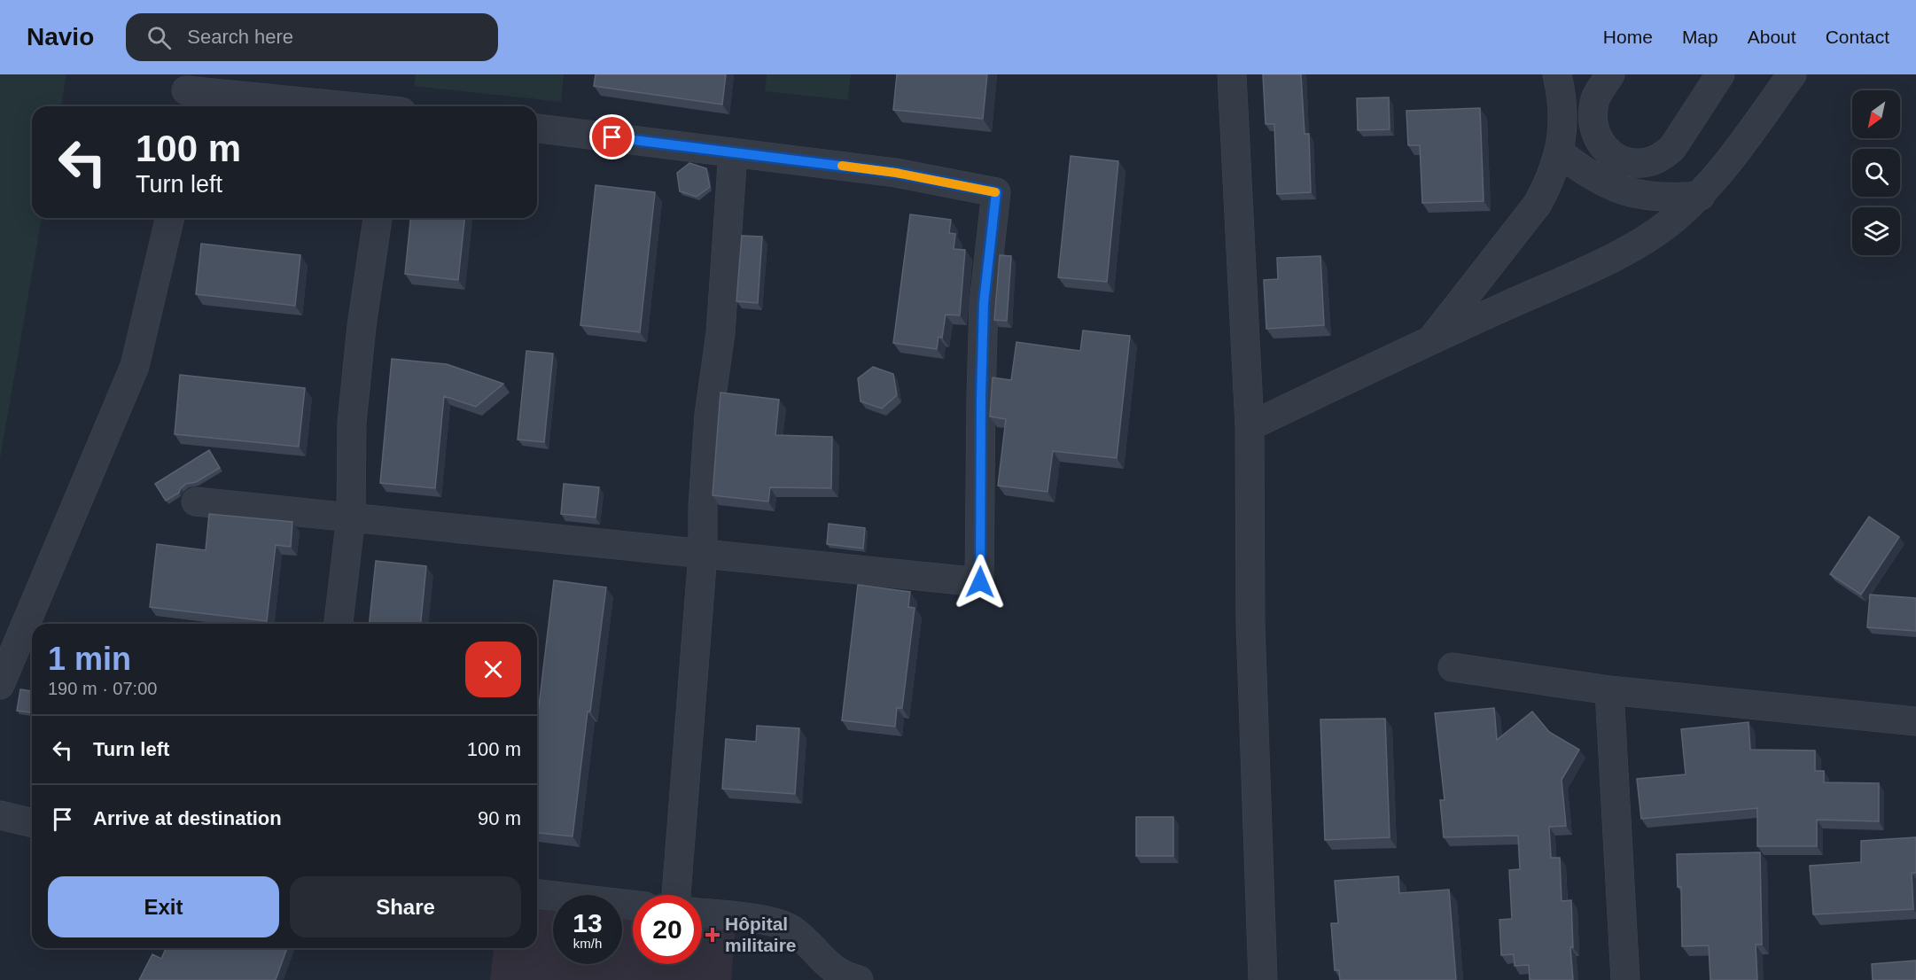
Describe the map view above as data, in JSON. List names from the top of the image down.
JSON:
{
  "places": {
    "health": ["Hôpital militaire"]
  },
  "north": "bottom left",
  "page": {
    "header": "Navio",
    "search": "Search here",
    "nav": [
      "Home",
      "Map",
      "About",
      "Contact"
    ],
    "turn": ["100 m", "Turn left"],
    "heading": ["1 min", "190 m · 07:00"],
    "list": [
      {
        "name": "Turn left",
        "value": "100 m"
      },
      {
        "name": "Arrive at destination",
        "value": "90 m"
      }
    ],
    "buttons": ["Exit", "Share"],
    "speed": "13 km/h",
    "limit": "20"
  }
}
